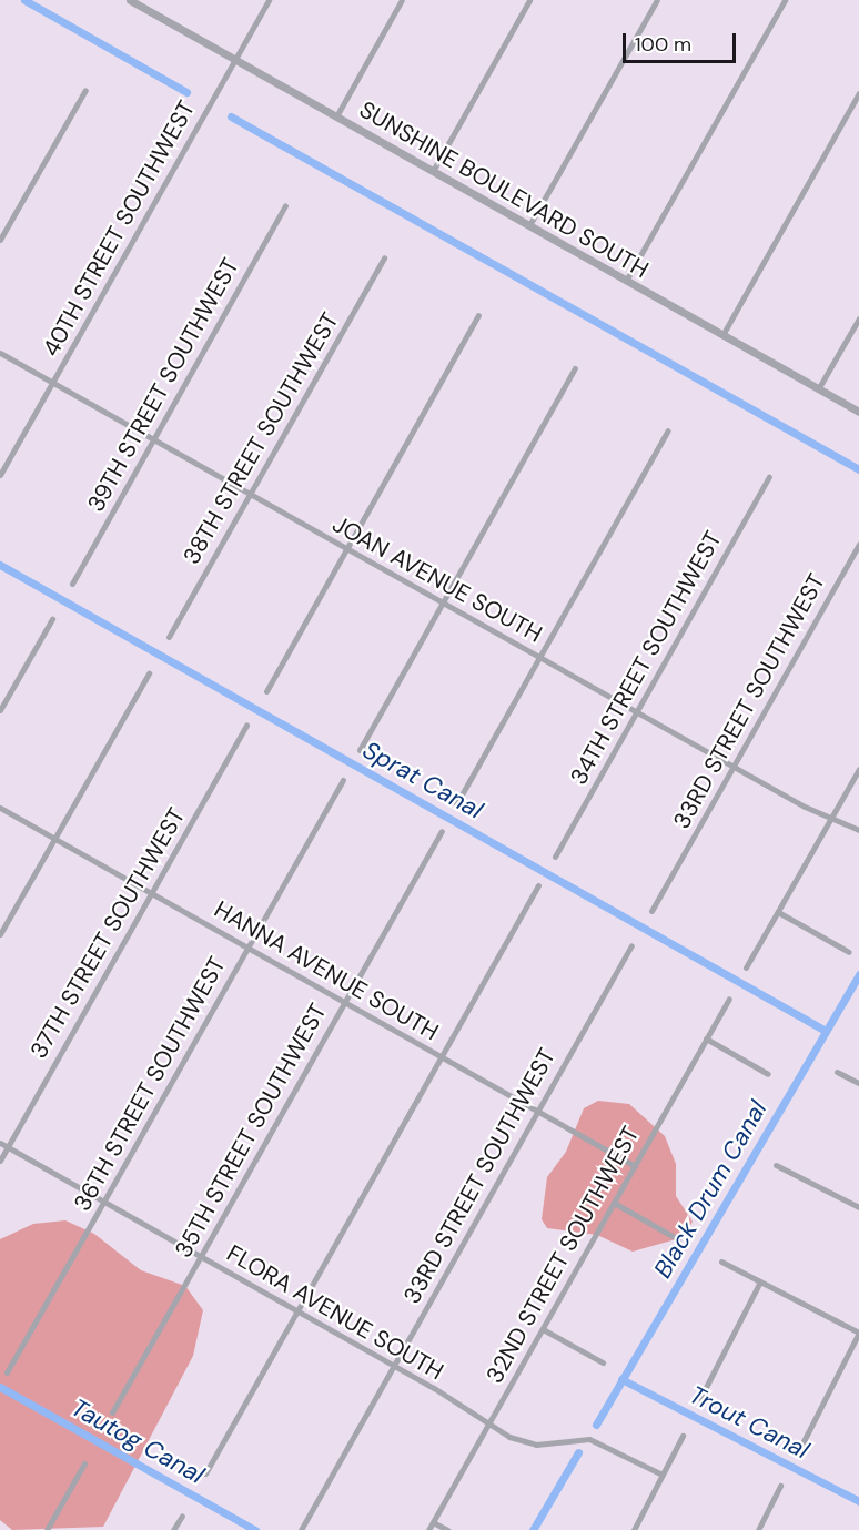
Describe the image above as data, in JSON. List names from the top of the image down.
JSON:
{
  "streets": {
    "street": [
      "SUNSHINE BOULEVARD SOUTH",
      "40TH STREET SOUTHWEST",
      "39TH STREET SOUTHWEST",
      "38TH STREET SOUTHWEST",
      "JOAN AVENUE SOUTH",
      "34TH STREET SOUTHWEST",
      "33RD STREET SOUTHWEST",
      "37TH STREET SOUTHWEST",
      "HANNA AVENUE SOUTH",
      "36TH STREET SOUTHWEST",
      "35TH STREET SOUTHWEST",
      "32ND STREET SOUTHWEST",
      "FLORA AVENUE SOUTH"
    ]
  },
  "crossings": [
    ["SUNSHINE BOULEVARD SOUTH", "40TH STREET SOUTHWEST"],
    ["40TH STREET SOUTHWEST", "JOAN AVENUE SOUTH"],
    ["39TH STREET SOUTHWEST", "JOAN AVENUE SOUTH"],
    ["38TH STREET SOUTHWEST", "JOAN AVENUE SOUTH"],
    ["JOAN AVENUE SOUTH", "34TH STREET SOUTHWEST"],
    ["JOAN AVENUE SOUTH", "33RD STREET SOUTHWEST"],
    ["33RD STREET SOUTHWEST", "HANNA AVENUE SOUTH"],
    ["33RD STREET SOUTHWEST", "FLORA AVENUE SOUTH"],
    ["37TH STREET SOUTHWEST", "HANNA AVENUE SOUTH"],
    ["37TH STREET SOUTHWEST", "FLORA AVENUE SOUTH"],
    ["HANNA AVENUE SOUTH", "36TH STREET SOUTHWEST"],
    ["HANNA AVENUE SOUTH", "35TH STREET SOUTHWEST"],
    ["HANNA AVENUE SOUTH", "32ND STREET SOUTHWEST"],
    ["36TH STREET SOUTHWEST", "FLORA AVENUE SOUTH"],
    ["35TH STREET SOUTHWEST", "FLORA AVENUE SOUTH"],
    ["32ND STREET SOUTHWEST", "FLORA AVENUE SOUTH"]
  ],
  "water": [
    "Sprat Canal",
    "Black Drum Canal",
    "Trout Canal",
    "Tautog Canal"
  ],
  "scale_bar": "100 m"
}
